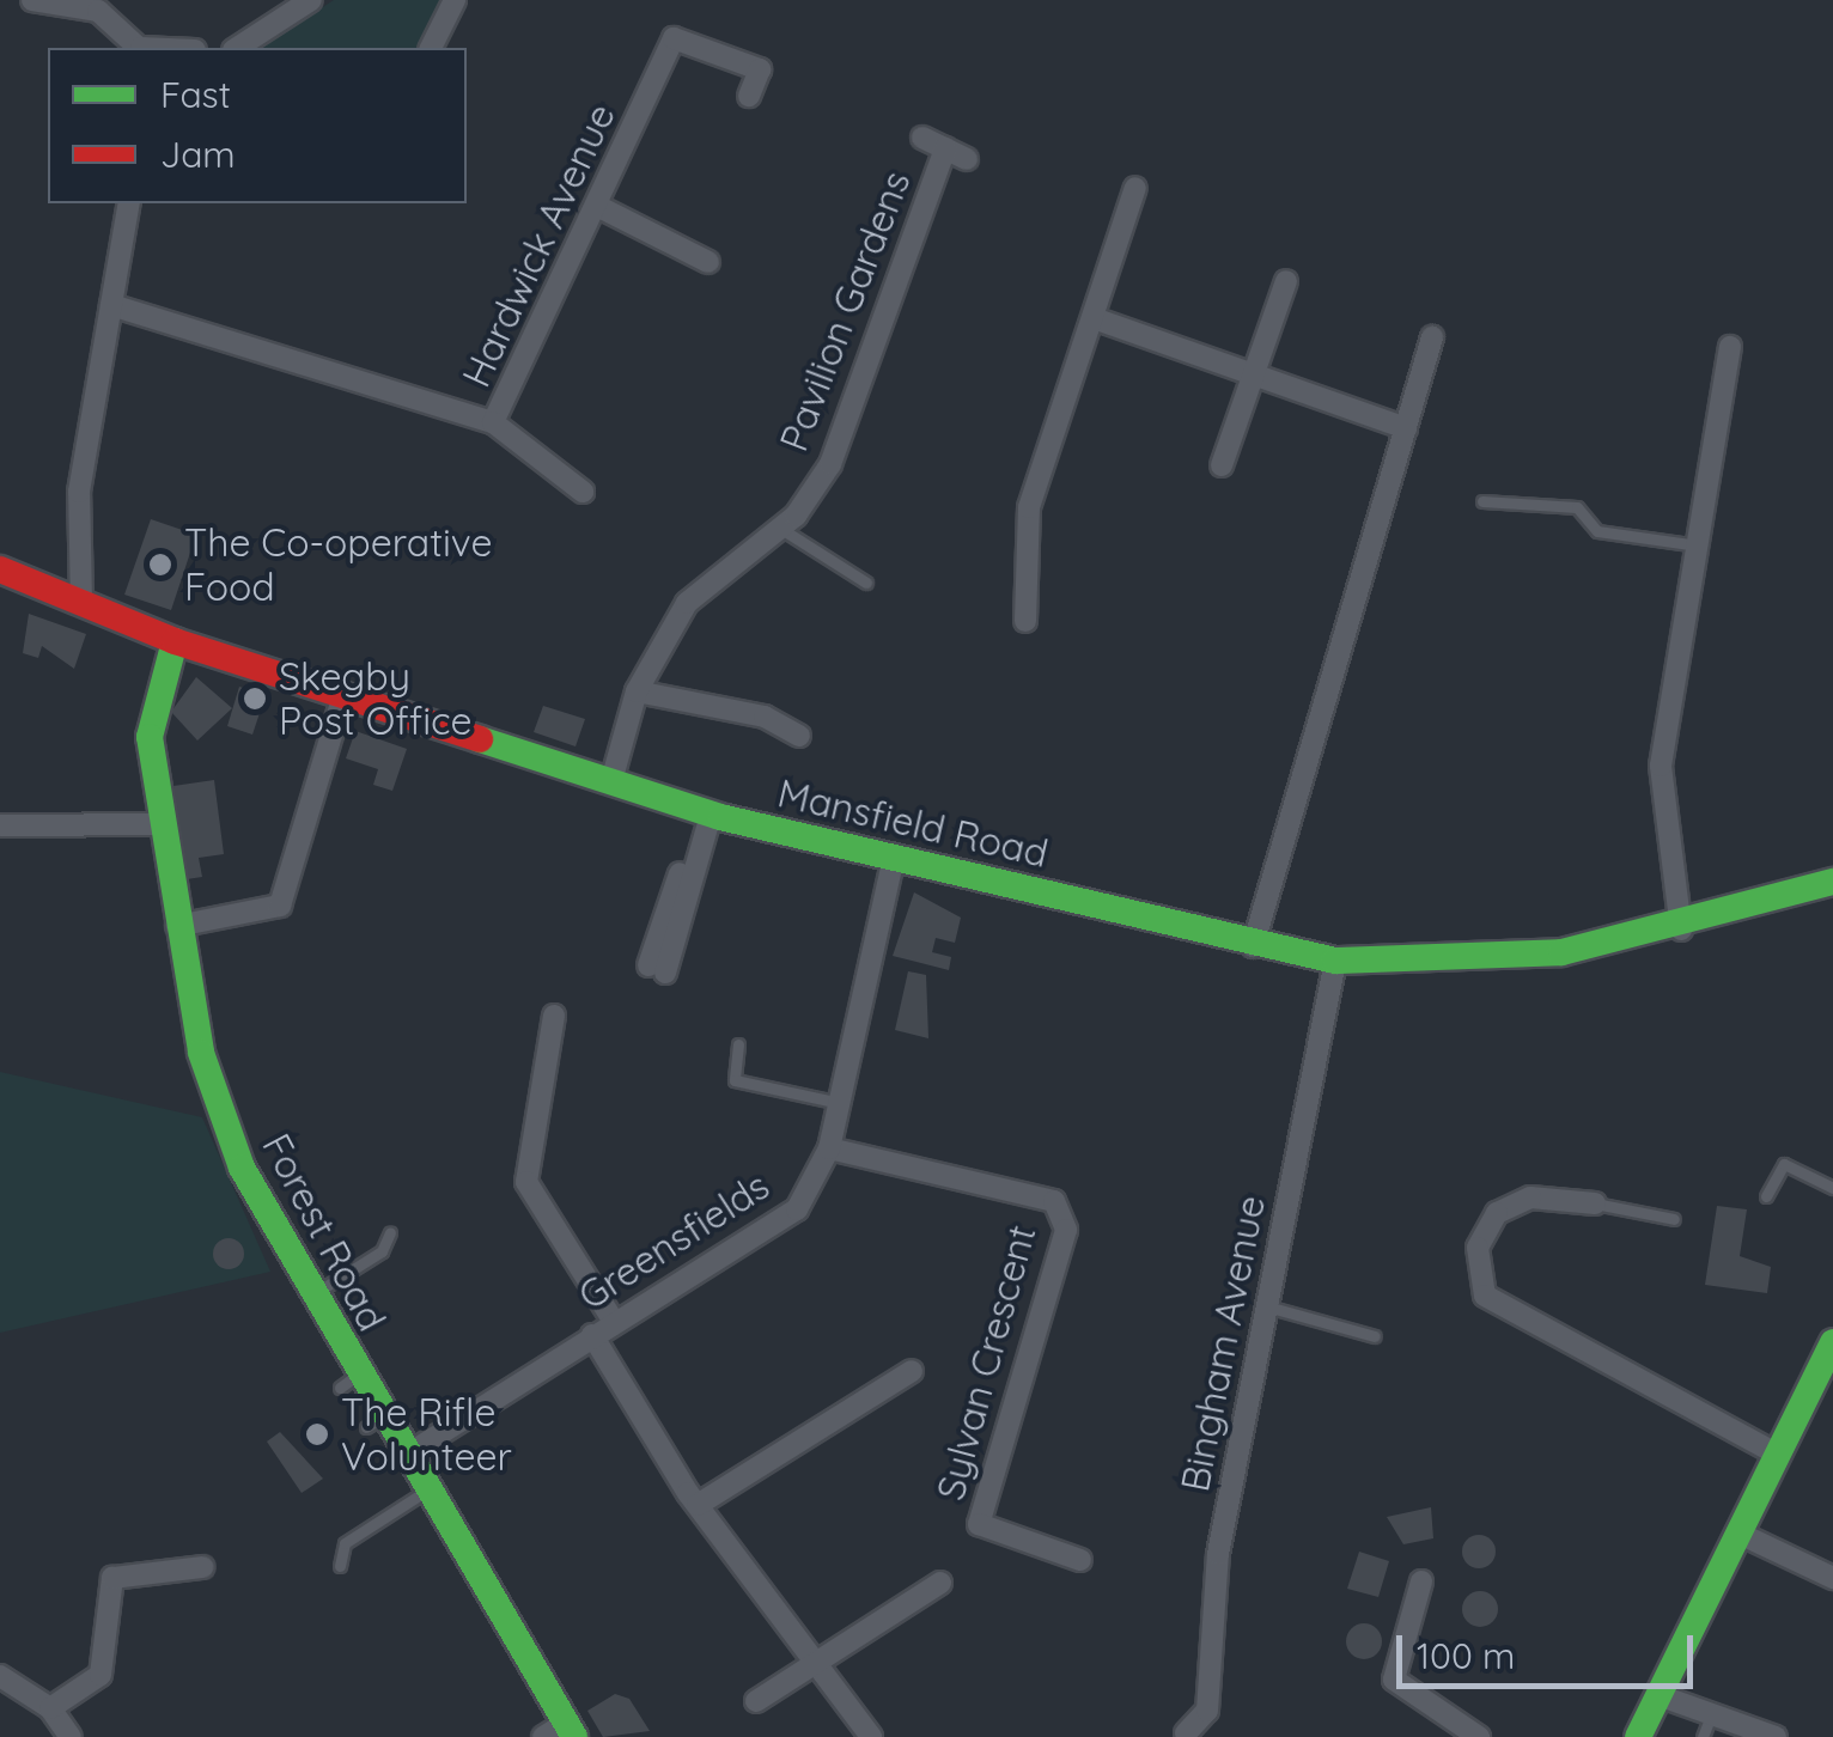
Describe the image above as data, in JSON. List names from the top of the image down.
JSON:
{
  "streets": {
    "main road": ["Mansfield Road", "Forest Road"],
    "street": [
      "Hardwick Avenue",
      "Pavilion Gardens",
      "Greensfields",
      "Bingham Avenue",
      "Sylvan Crescent"
    ]
  },
  "crossings": [
    ["Pavilion Gardens", "Mansfield Road"],
    ["Mansfield Road", "Forest Road"],
    ["Mansfield Road", "Greensfields"],
    ["Mansfield Road", "Bingham Avenue"],
    ["Forest Road", "Greensfields"],
    ["Greensfields", "Sylvan Crescent"]
  ],
  "places": ["The Co-operative Food", "Skegby Post Office", "The Rifle Volunteer"],
  "legend": ["Fast", "Jam"],
  "scale_bar": "100 m"
}
